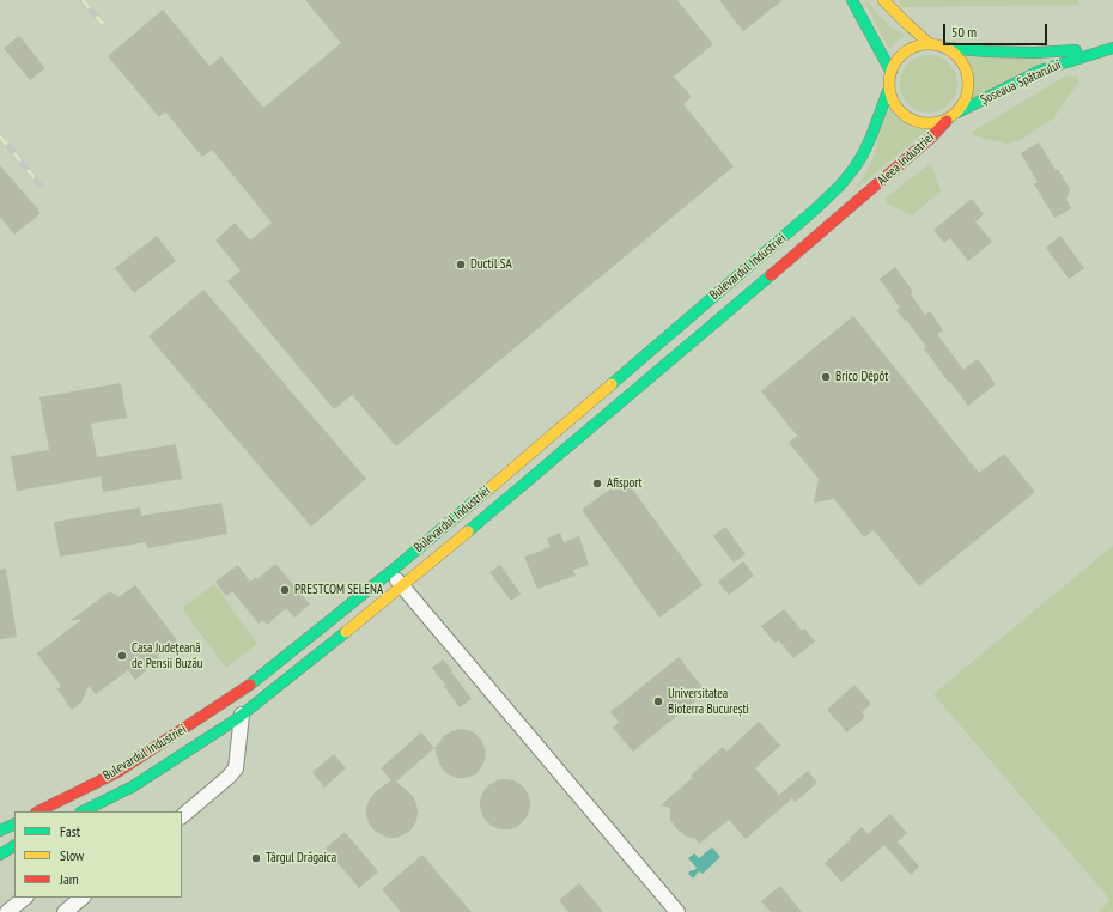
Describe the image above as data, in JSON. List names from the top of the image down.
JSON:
{
  "streets": {
    "main road": ["Șoseaua Spătarului", "Aleea Industriei", "Bulevardul Industriei"]
  },
  "crossings": [
    ["Șoseaua Spătarului", "Aleea Industriei"],
    ["Șoseaua Spătarului", "Bulevardul Industriei"],
    ["Aleea Industriei", "Bulevardul Industriei"]
  ],
  "places": [
    "Ductil SA",
    "Brico Dépôt",
    "Afisport",
    "PRESTCOM SELENA",
    "Casa Județeană de Pensii Buzău",
    "Universitatea Bioterra București",
    "Târgul Drăgaica"
  ],
  "legend": ["Fast", "Slow", "Jam"],
  "scale_bar": "50 m"
}
